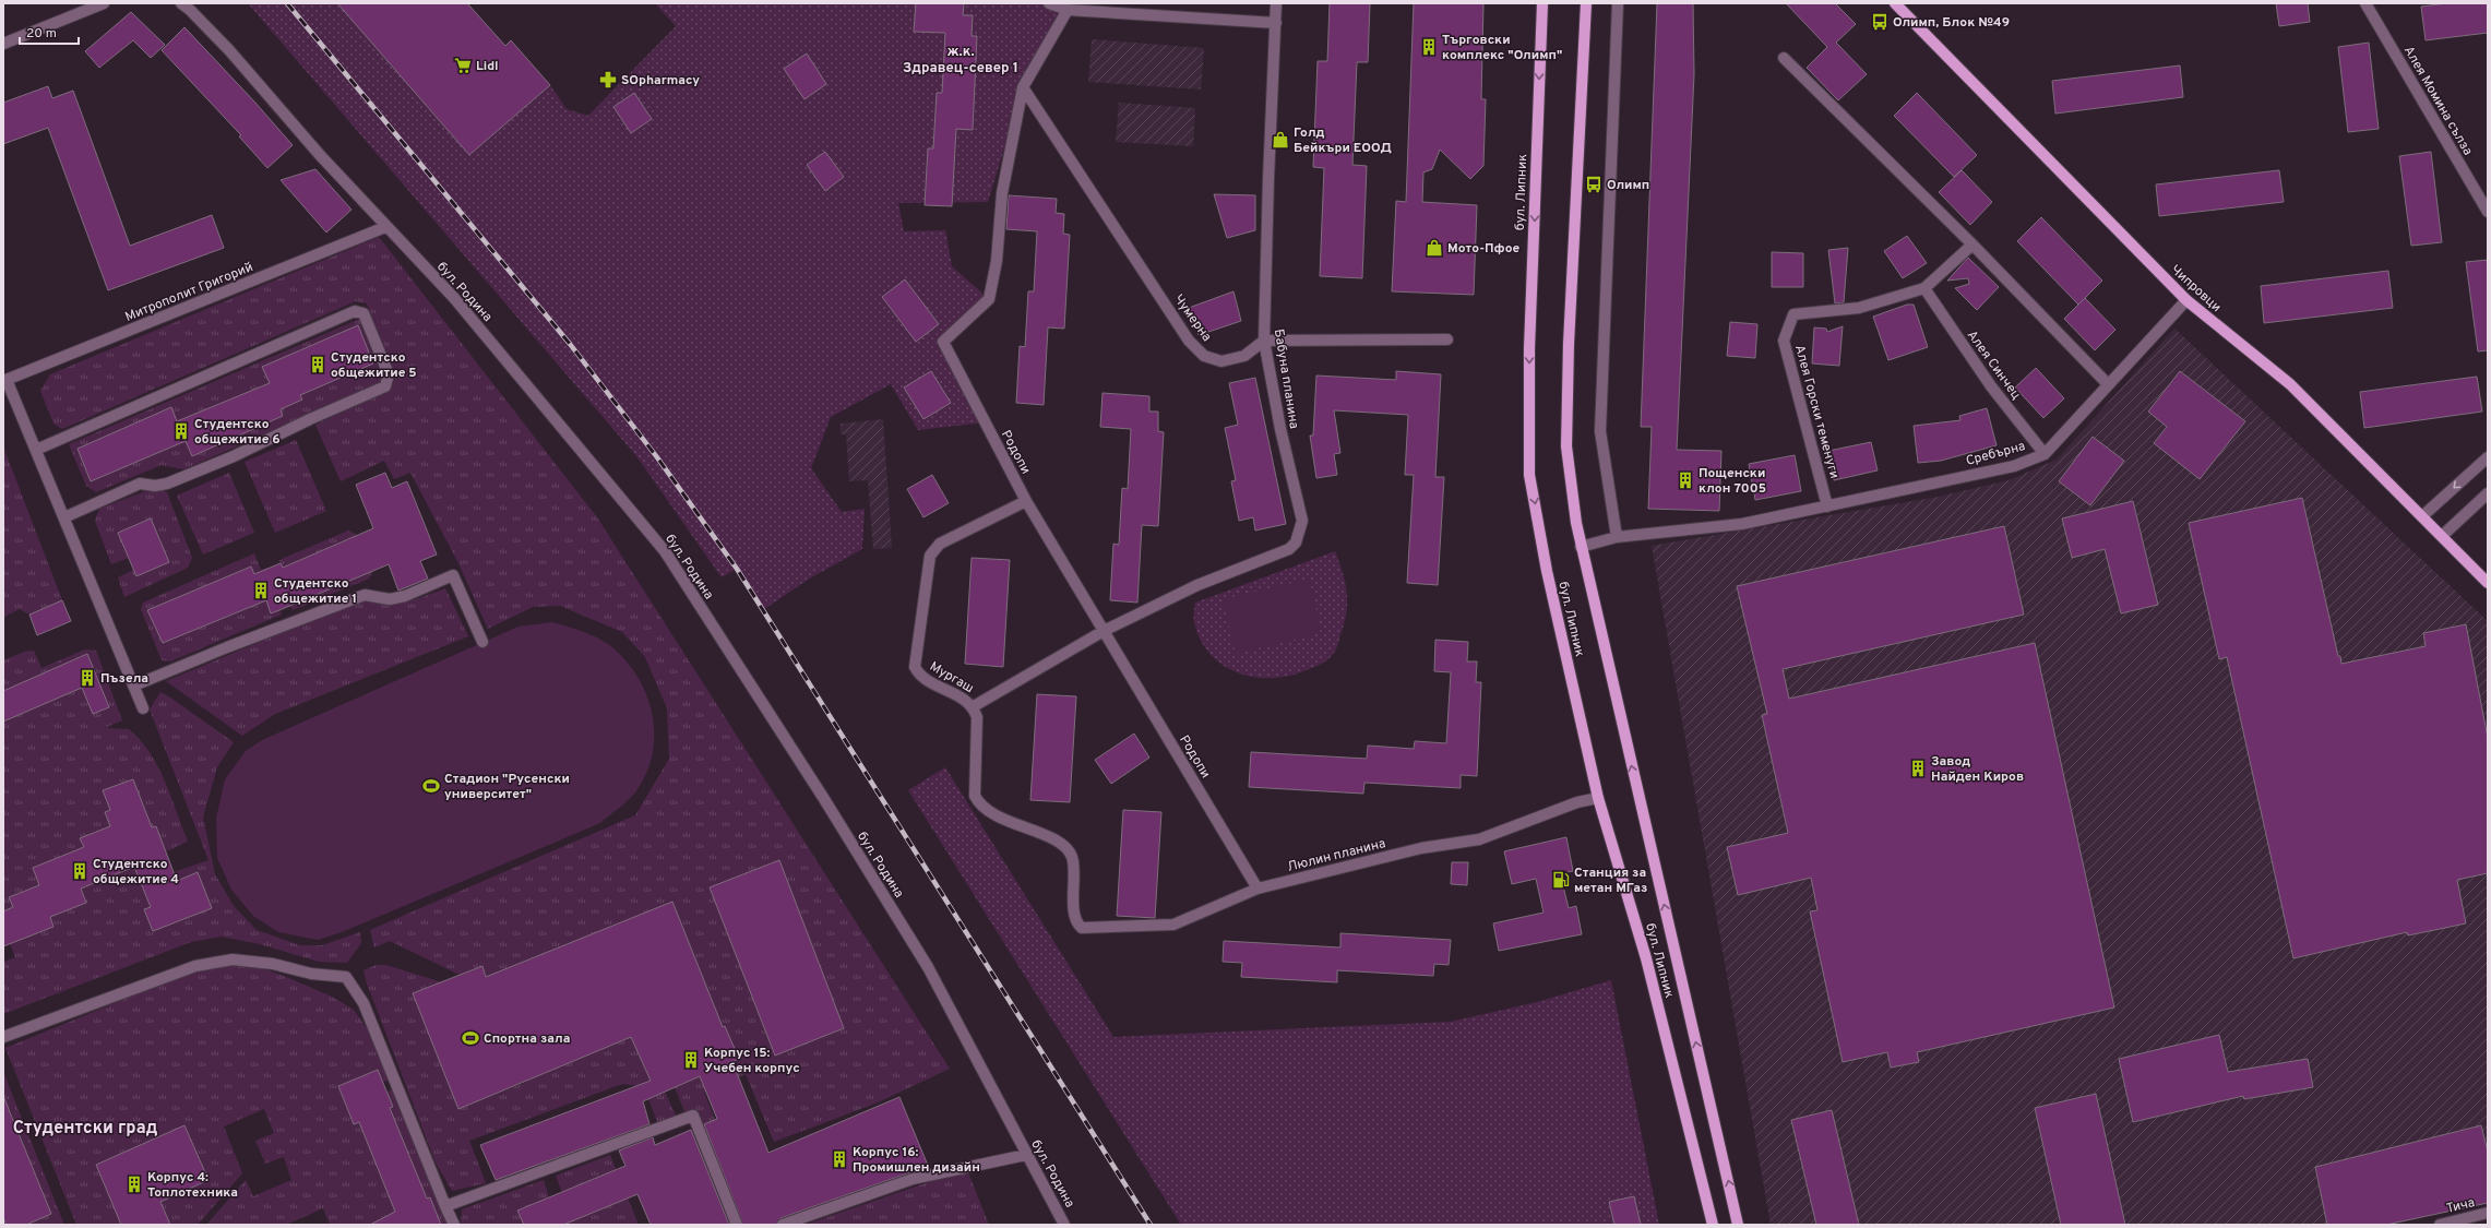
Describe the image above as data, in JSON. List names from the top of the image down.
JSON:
{
  "streets": {
    "main road": ["бул. Липник", "Чипровци"],
    "street": [
      "Алея Момина сълза",
      "Митрополит Григорий",
      "бул. Родина",
      "Чумерна",
      "Алея Синчец",
      "Бабуна планина",
      "Алея Горски теменуги",
      "Родопи",
      "Сребърна",
      "Мургаш",
      "Люлин планина",
      "Тича"
    ]
  },
  "crossings": [
    ["бул. Липник", "Сребърна"],
    ["бул. Липник", "Люлин планина"],
    ["Чипровци", "Сребърна"],
    ["Митрополит Григорий", "бул. Родина"],
    ["Чумерна", "Бабуна планина"],
    ["Чумерна", "Родопи"],
    ["Алея Синчец", "Алея Горски теменуги"],
    ["Алея Синчец", "Сребърна"],
    ["Бабуна планина", "Родопи"],
    ["Бабуна планина", "Мургаш"],
    ["Алея Горски теменуги", "Сребърна"],
    ["Родопи", "Мургаш"],
    ["Родопи", "Люлин планина"],
    ["Мургаш", "Люлин планина"]
  ],
  "districts": ["ж.к. Здравец-север 1", "Студентски град"],
  "places": {
    "bus stop": ["Олимп, Блок №49", "Олимп"],
    "building": [
      "Търговски комплекс \"Олимп\"",
      "Студентско общежитие 5",
      "Студентско общежитие 6",
      "Пощенски клон 7005",
      "Студентско общежитие 1",
      "Пъзела",
      "Завод Найден Киров",
      "Студентско общежитие 4",
      "Корпус 15: Учебен корпус",
      "Корпус 16: Промишлен дизайн",
      "Корпус 4: Топлотехника"
    ],
    "supermarket": ["Lidl"],
    "pharmacy": ["SOpharmacy"],
    "shop": ["Голд Бейкъри ЕООД", "Мото-Пфое"],
    "sports": ["Стадион \"Русенски университет\"", "Спортна зала"],
    "fuel station": ["Станция за метан МГаз"]
  },
  "scale_bar": "20 m"
}
